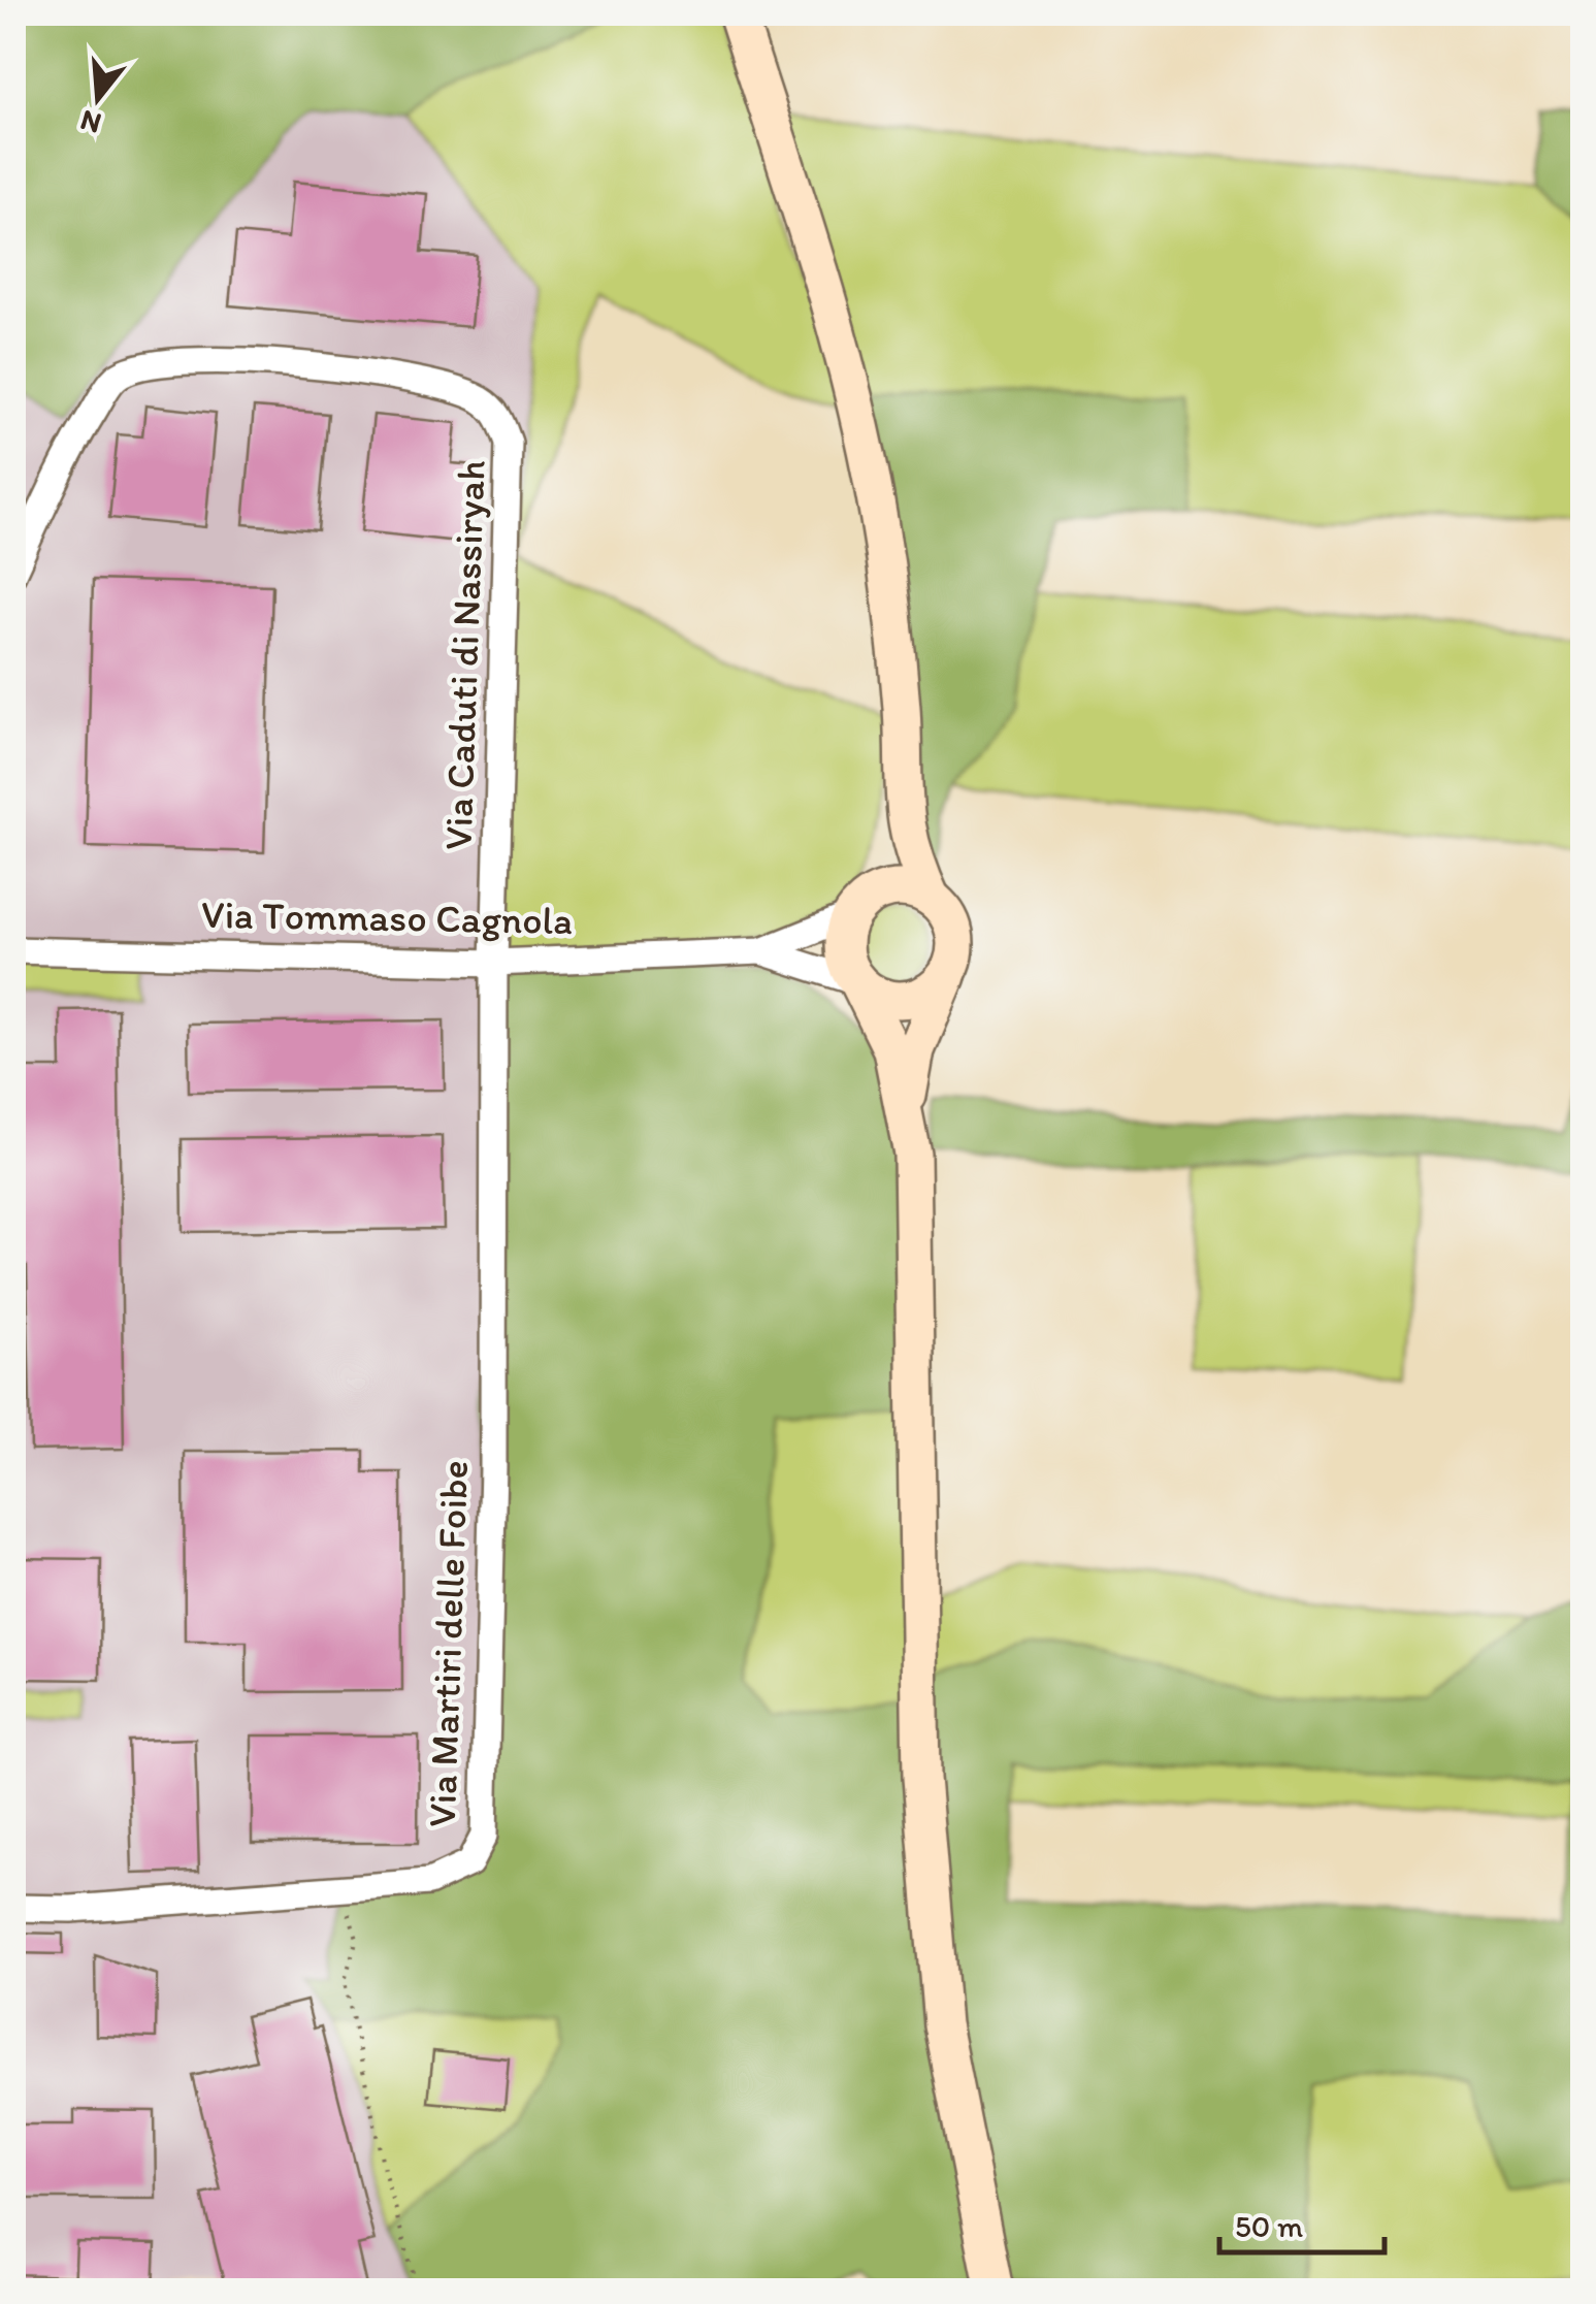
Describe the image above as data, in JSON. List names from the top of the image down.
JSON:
{
  "streets": {
    "street": ["Via Caduti di Nassiryah", "Via Tommaso Cagnola", "Via Martiri delle Foibe"]
  },
  "crossings": [
    ["Via Caduti di Nassiryah", "Via Tommaso Cagnola"],
    ["Via Caduti di Nassiryah", "Via Martiri delle Foibe"],
    ["Via Tommaso Cagnola", "Via Martiri delle Foibe"]
  ],
  "scale_bar": "50 m",
  "north": "bottom"
}
